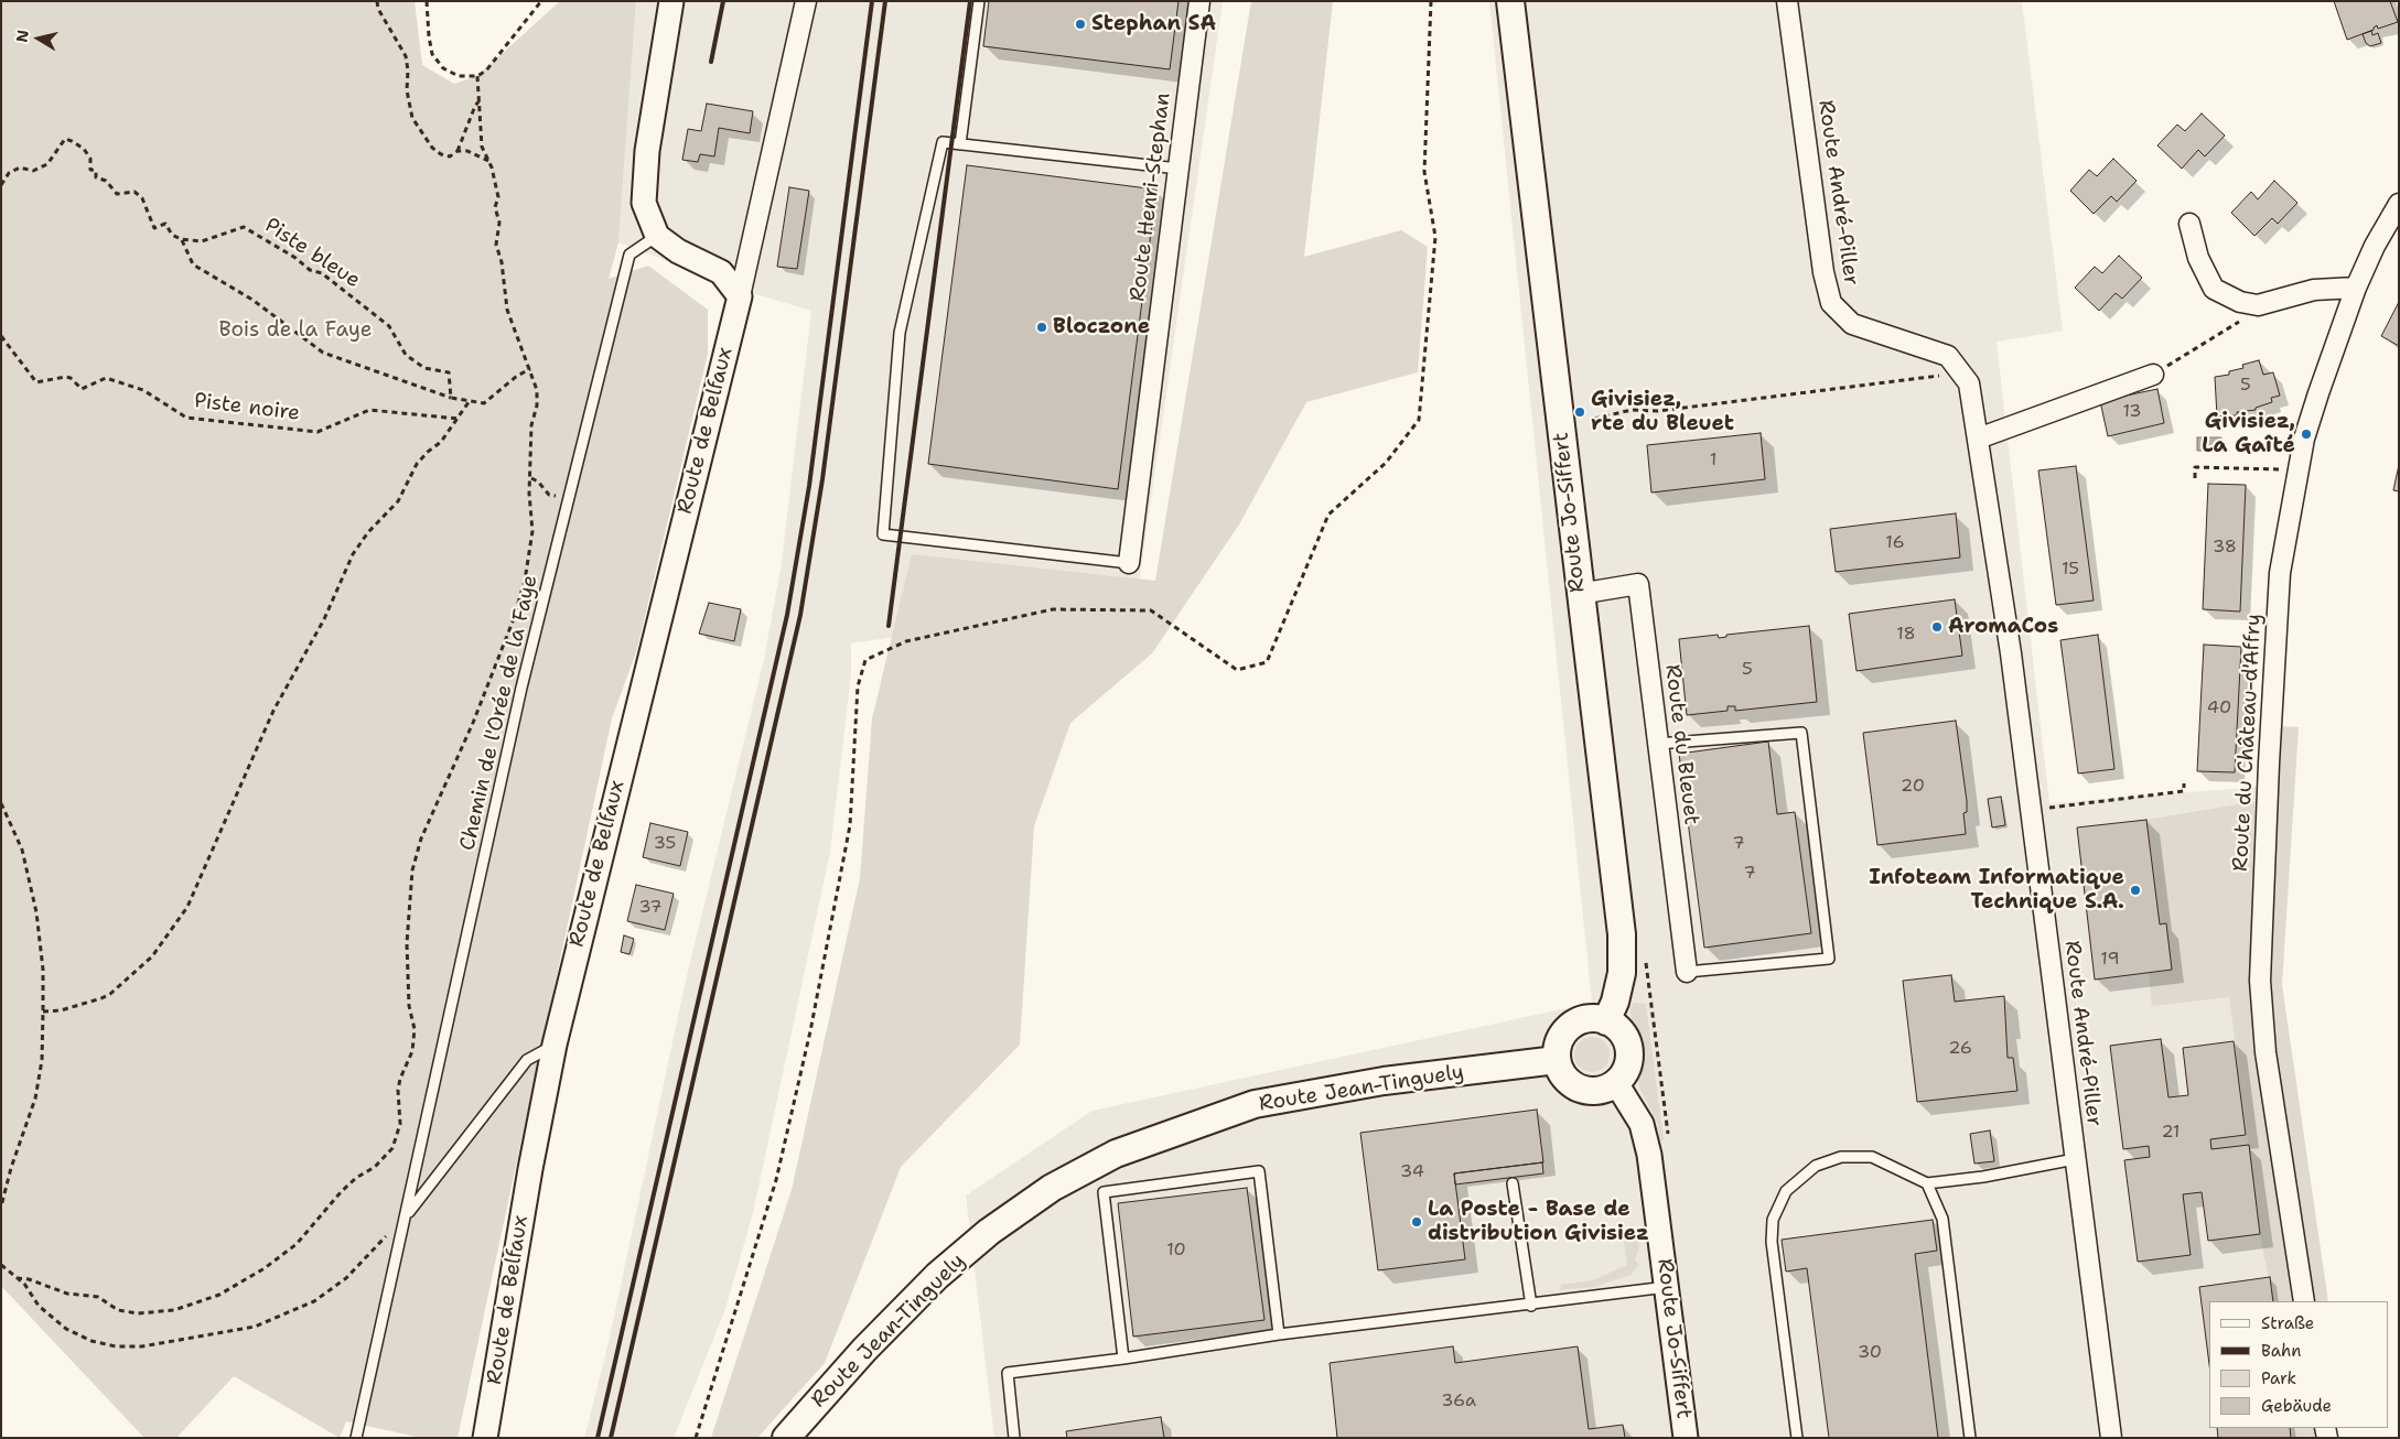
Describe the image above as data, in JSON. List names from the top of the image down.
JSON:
{
  "streets": {
    "main road": ["Route Jo-Siffert", "Route Jean-Tinguely"],
    "street": [
      "Route André-Piller",
      "Route Henri-Stephan",
      "Route de Belfaux",
      "Route du Château-d'Affry",
      "Route du Bleuet"
    ],
    "lane": ["Chemin de l'Orée de la Faye"],
    "path": ["Piste bleue", "Piste noire"]
  },
  "crossings": [
    ["Route de Belfaux", "Chemin de l'Orée de la Faye"],
    ["Route Jo-Siffert", "Route du Bleuet"],
    ["Route Jo-Siffert", "Route Jean-Tinguely"]
  ],
  "parks": ["Bois de la Faye"],
  "places": [
    "Stephan SA",
    "Bloczone",
    "Givisiez, rte du Bleuet",
    "Givisiez, La Gaîté",
    "AromaCos",
    "Infoteam Informatique Technique S.A.",
    "La Poste - Base de distribution Givisiez"
  ],
  "house_numbers": [
    "5",
    "13",
    "1",
    "16",
    "38",
    "15",
    "18",
    "5",
    "40",
    "20",
    "35",
    "7",
    "7",
    "37",
    "19",
    "26",
    "21",
    "34",
    "10",
    "30",
    "36a"
  ],
  "legend": [
    "Straße",
    "Bahn",
    "Park",
    "Gebäude"
  ],
  "north": "left"
}
